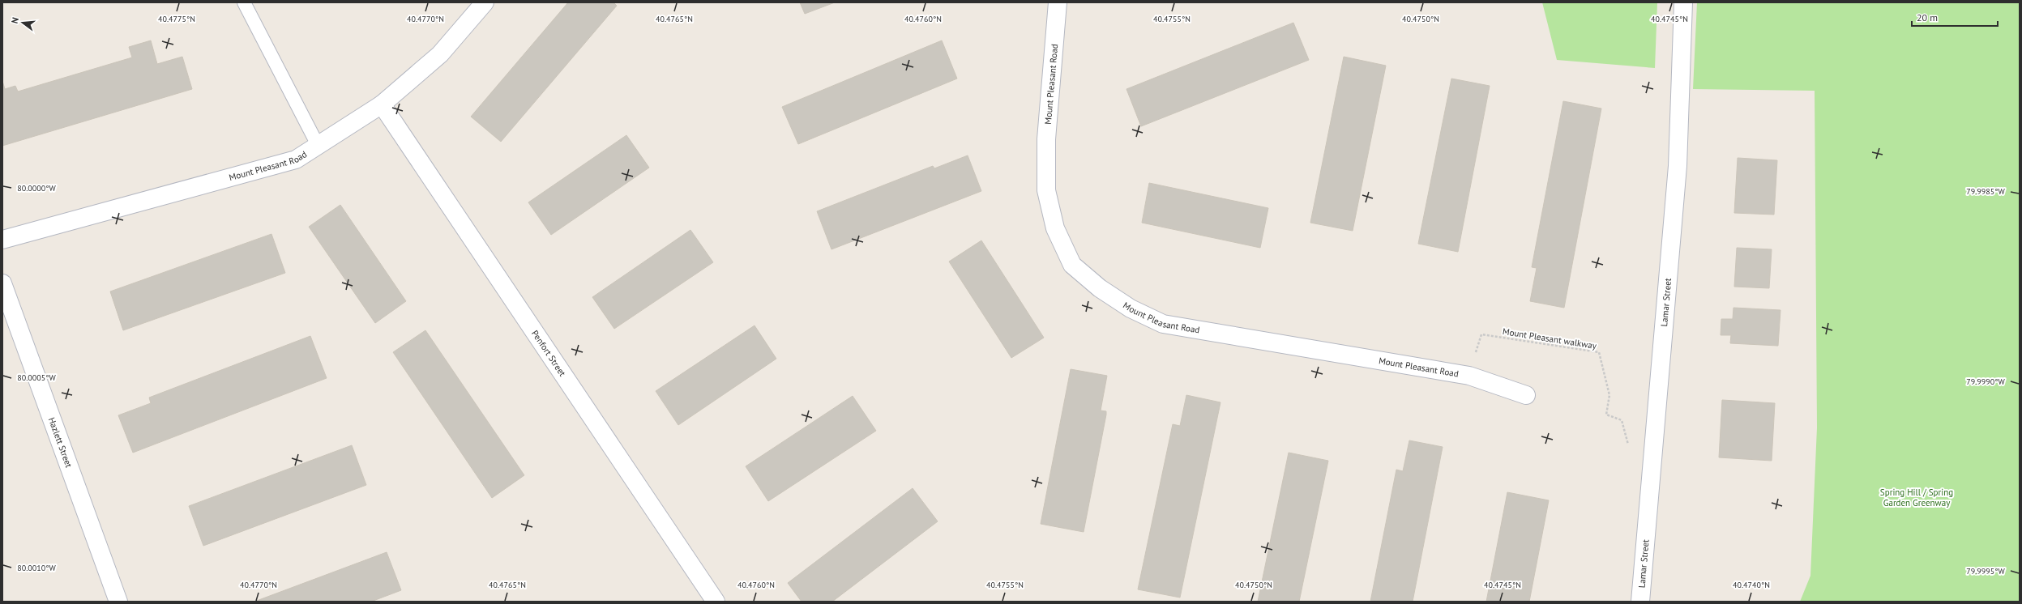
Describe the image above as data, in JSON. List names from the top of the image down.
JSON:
{
  "streets": {
    "street": [
      "Mount Pleasant Road",
      "Lamar Street",
      "Penfort Street",
      "Hazlett Street"
    ],
    "path": ["Mount Pleasant walkway"]
  },
  "crossings": [
    ["Mount Pleasant Road", "Mount Pleasant walkway"],
    ["Mount Pleasant Road", "Penfort Street"]
  ],
  "parks": ["Spring Hill / Spring Garden Greenway"],
  "scale_bar": "20 m",
  "north": "left",
  "coordinates": [
    "40.4775°N",
    "40.4770°N",
    "40.4765°N",
    "40.4760°N",
    "40.4755°N",
    "40.4750°N",
    "40.4745°N",
    "80.0000°W",
    "79.9985°W",
    "80.0005°W",
    "79.9990°W",
    "80.0010°W",
    "79.9995°W",
    "40.4740°N"
  ]
}
